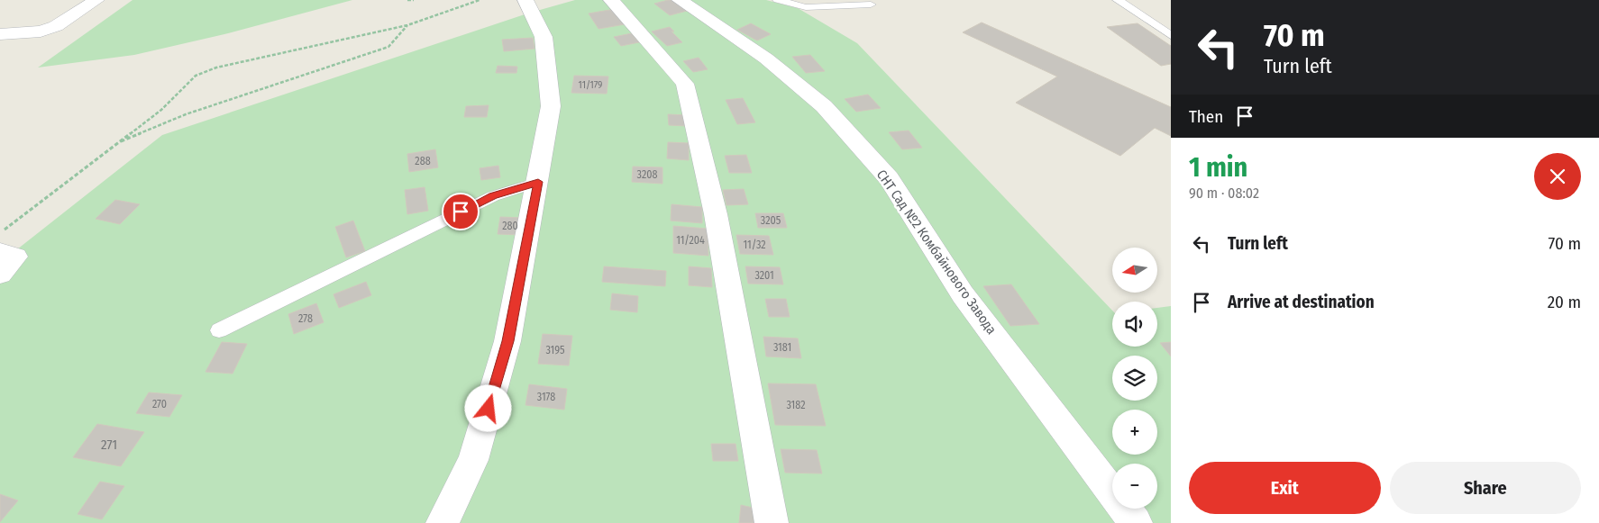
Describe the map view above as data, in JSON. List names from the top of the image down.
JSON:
{
  "streets": {
    "street": ["СНТ Сад №2 Комбайнового Завода"]
  },
  "house_numbers": [
    "11/179",
    "288",
    "3208",
    "3205",
    "280",
    "11/204",
    "11/32",
    "3201",
    "278",
    "3181",
    "3195",
    "3178",
    "270",
    "3182",
    "271"
  ],
  "north": "left",
  "page": {
    "turn": ["70 m", "Turn left"],
    "then": "Then",
    "heading": ["1 min", "90 m · 08:02"],
    "list": [
      {
        "name": "Turn left",
        "value": "70 m"
      },
      {
        "name": "Arrive at destination",
        "value": "20 m"
      }
    ],
    "map_buttons": ["+", "−"],
    "buttons": ["Exit", "Share"]
  }
}
